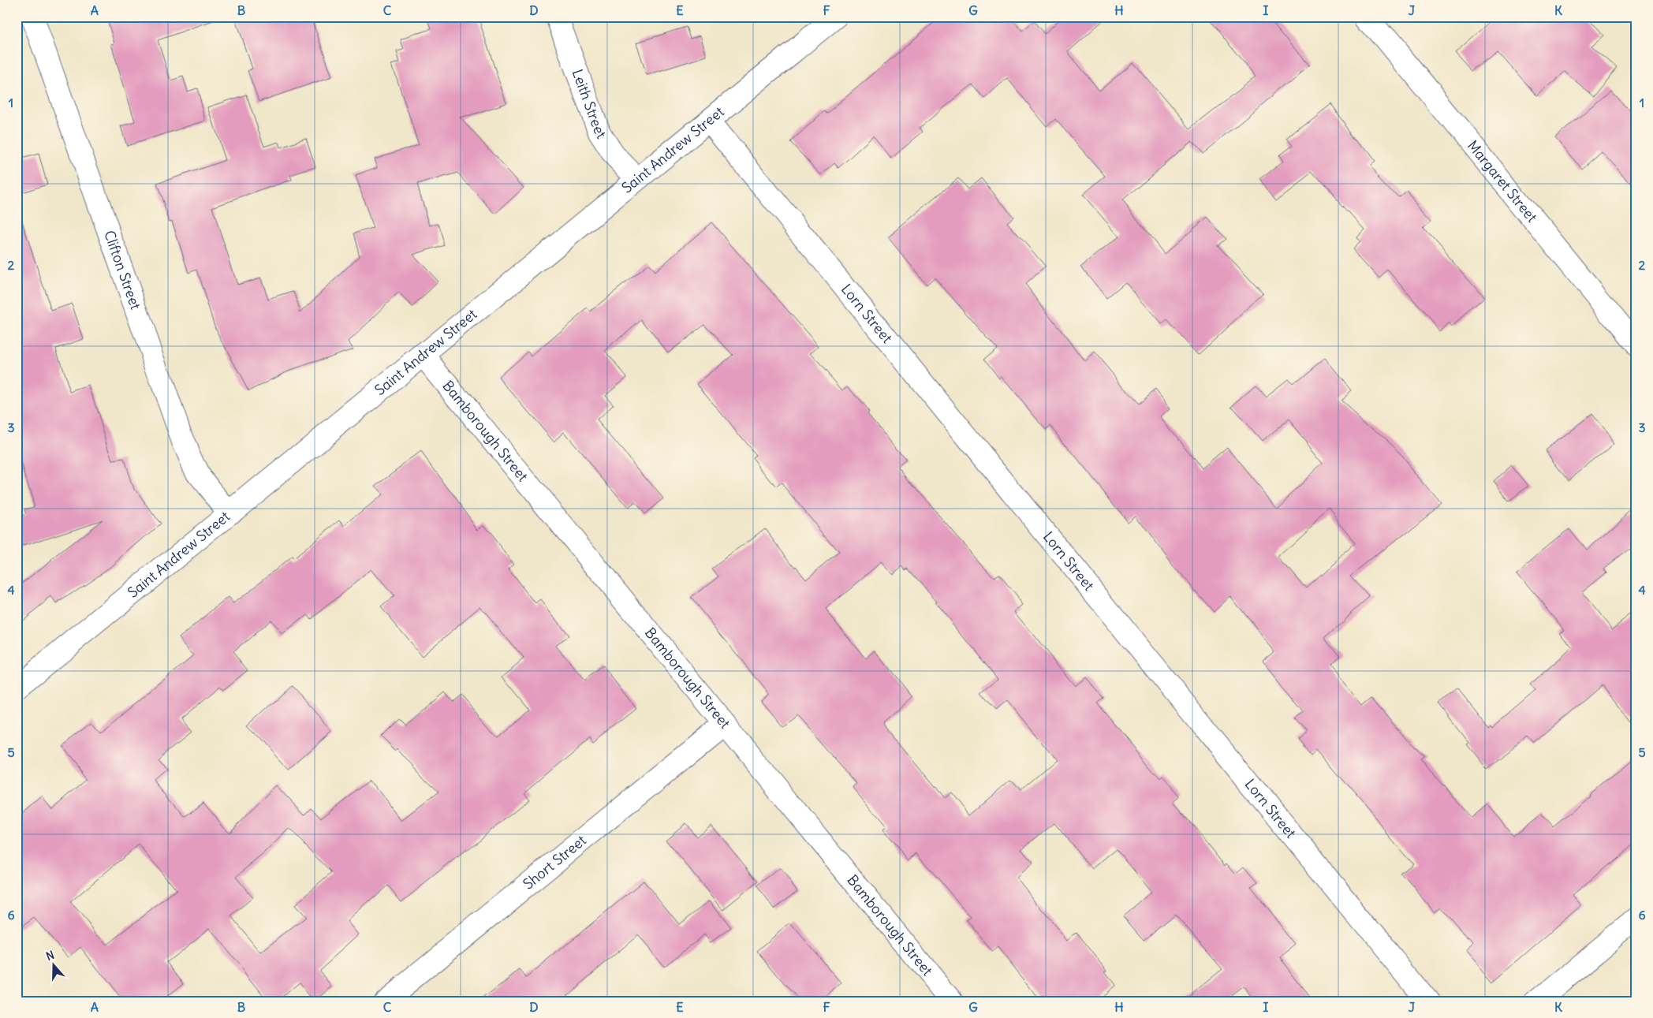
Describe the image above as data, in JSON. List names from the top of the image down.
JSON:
{
  "streets": {
    "street": [
      "Leith Street",
      "Saint Andrew Street",
      "Margaret Street",
      "Clifton Street",
      "Lorn Street",
      "Bamborough Street",
      "Short Street"
    ]
  },
  "crossings": [
    ["Leith Street", "Saint Andrew Street"],
    ["Saint Andrew Street", "Clifton Street"],
    ["Saint Andrew Street", "Lorn Street"],
    ["Saint Andrew Street", "Bamborough Street"],
    ["Bamborough Street", "Short Street"]
  ],
  "north": "top",
  "grid": {
    "columns": [
      "A",
      "B",
      "C",
      "D",
      "E",
      "F",
      "G",
      "H",
      "I",
      "J",
      "K"
    ],
    "rows": [
      "1",
      "2",
      "3",
      "4",
      "5",
      "6"
    ]
  }
}
